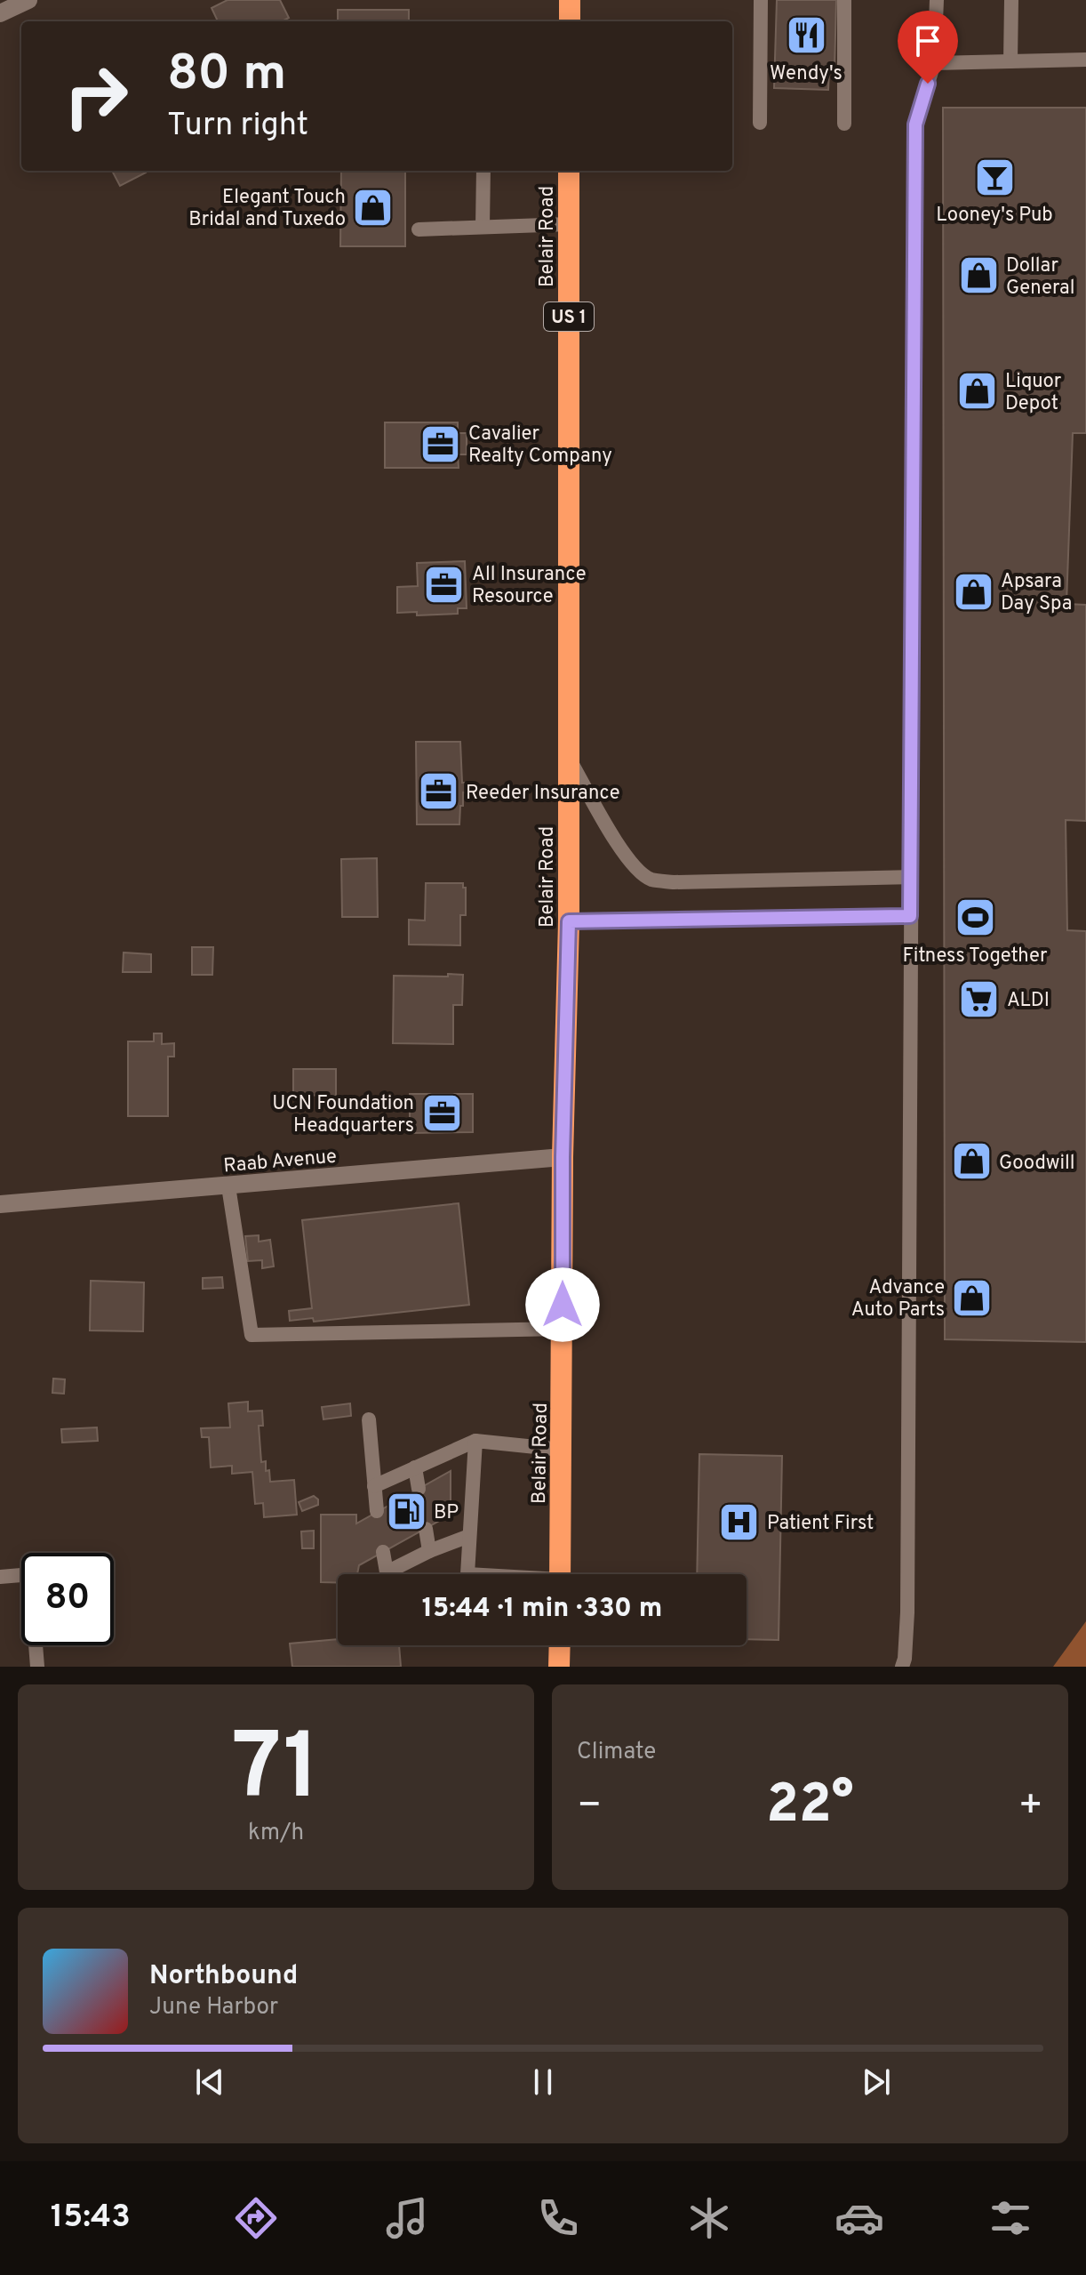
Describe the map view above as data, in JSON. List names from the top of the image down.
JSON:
{
  "streets": {
    "highway": ["Belair Road", "US 1"],
    "street": ["Raab Avenue"]
  },
  "crossings": [
    ["Belair Road", "Raab Avenue"]
  ],
  "places": {
    "restaurant": ["Wendy's"],
    "bar": ["Looney's Pub"],
    "shop": [
      "Elegant Touch Bridal and Tuxedo",
      "Dollar General",
      "Liquor Depot",
      "Apsara Day Spa",
      "Goodwill",
      "Advance Auto Parts"
    ],
    "office": [
      "Cavalier Realty Company",
      "All Insurance Resource",
      "Reeder Insurance",
      "UCN Foundation Headquarters"
    ],
    "sports": ["Fitness Together"],
    "supermarket": ["ALDI"],
    "fuel station": ["BP"],
    "hospital": ["Patient First"]
  },
  "page": {
    "turn": ["80 m", "Turn right"],
    "limit": "80",
    "trip": "15:44 · 1 min · 330 m",
    "tile": [
      ["71", "km/h"],
      "Climate"
    ],
    "heat": ["−", "22°", "+"],
    "song": ["Northbound", "June Harbor"],
    "tabs": "15:43"
  }
}
